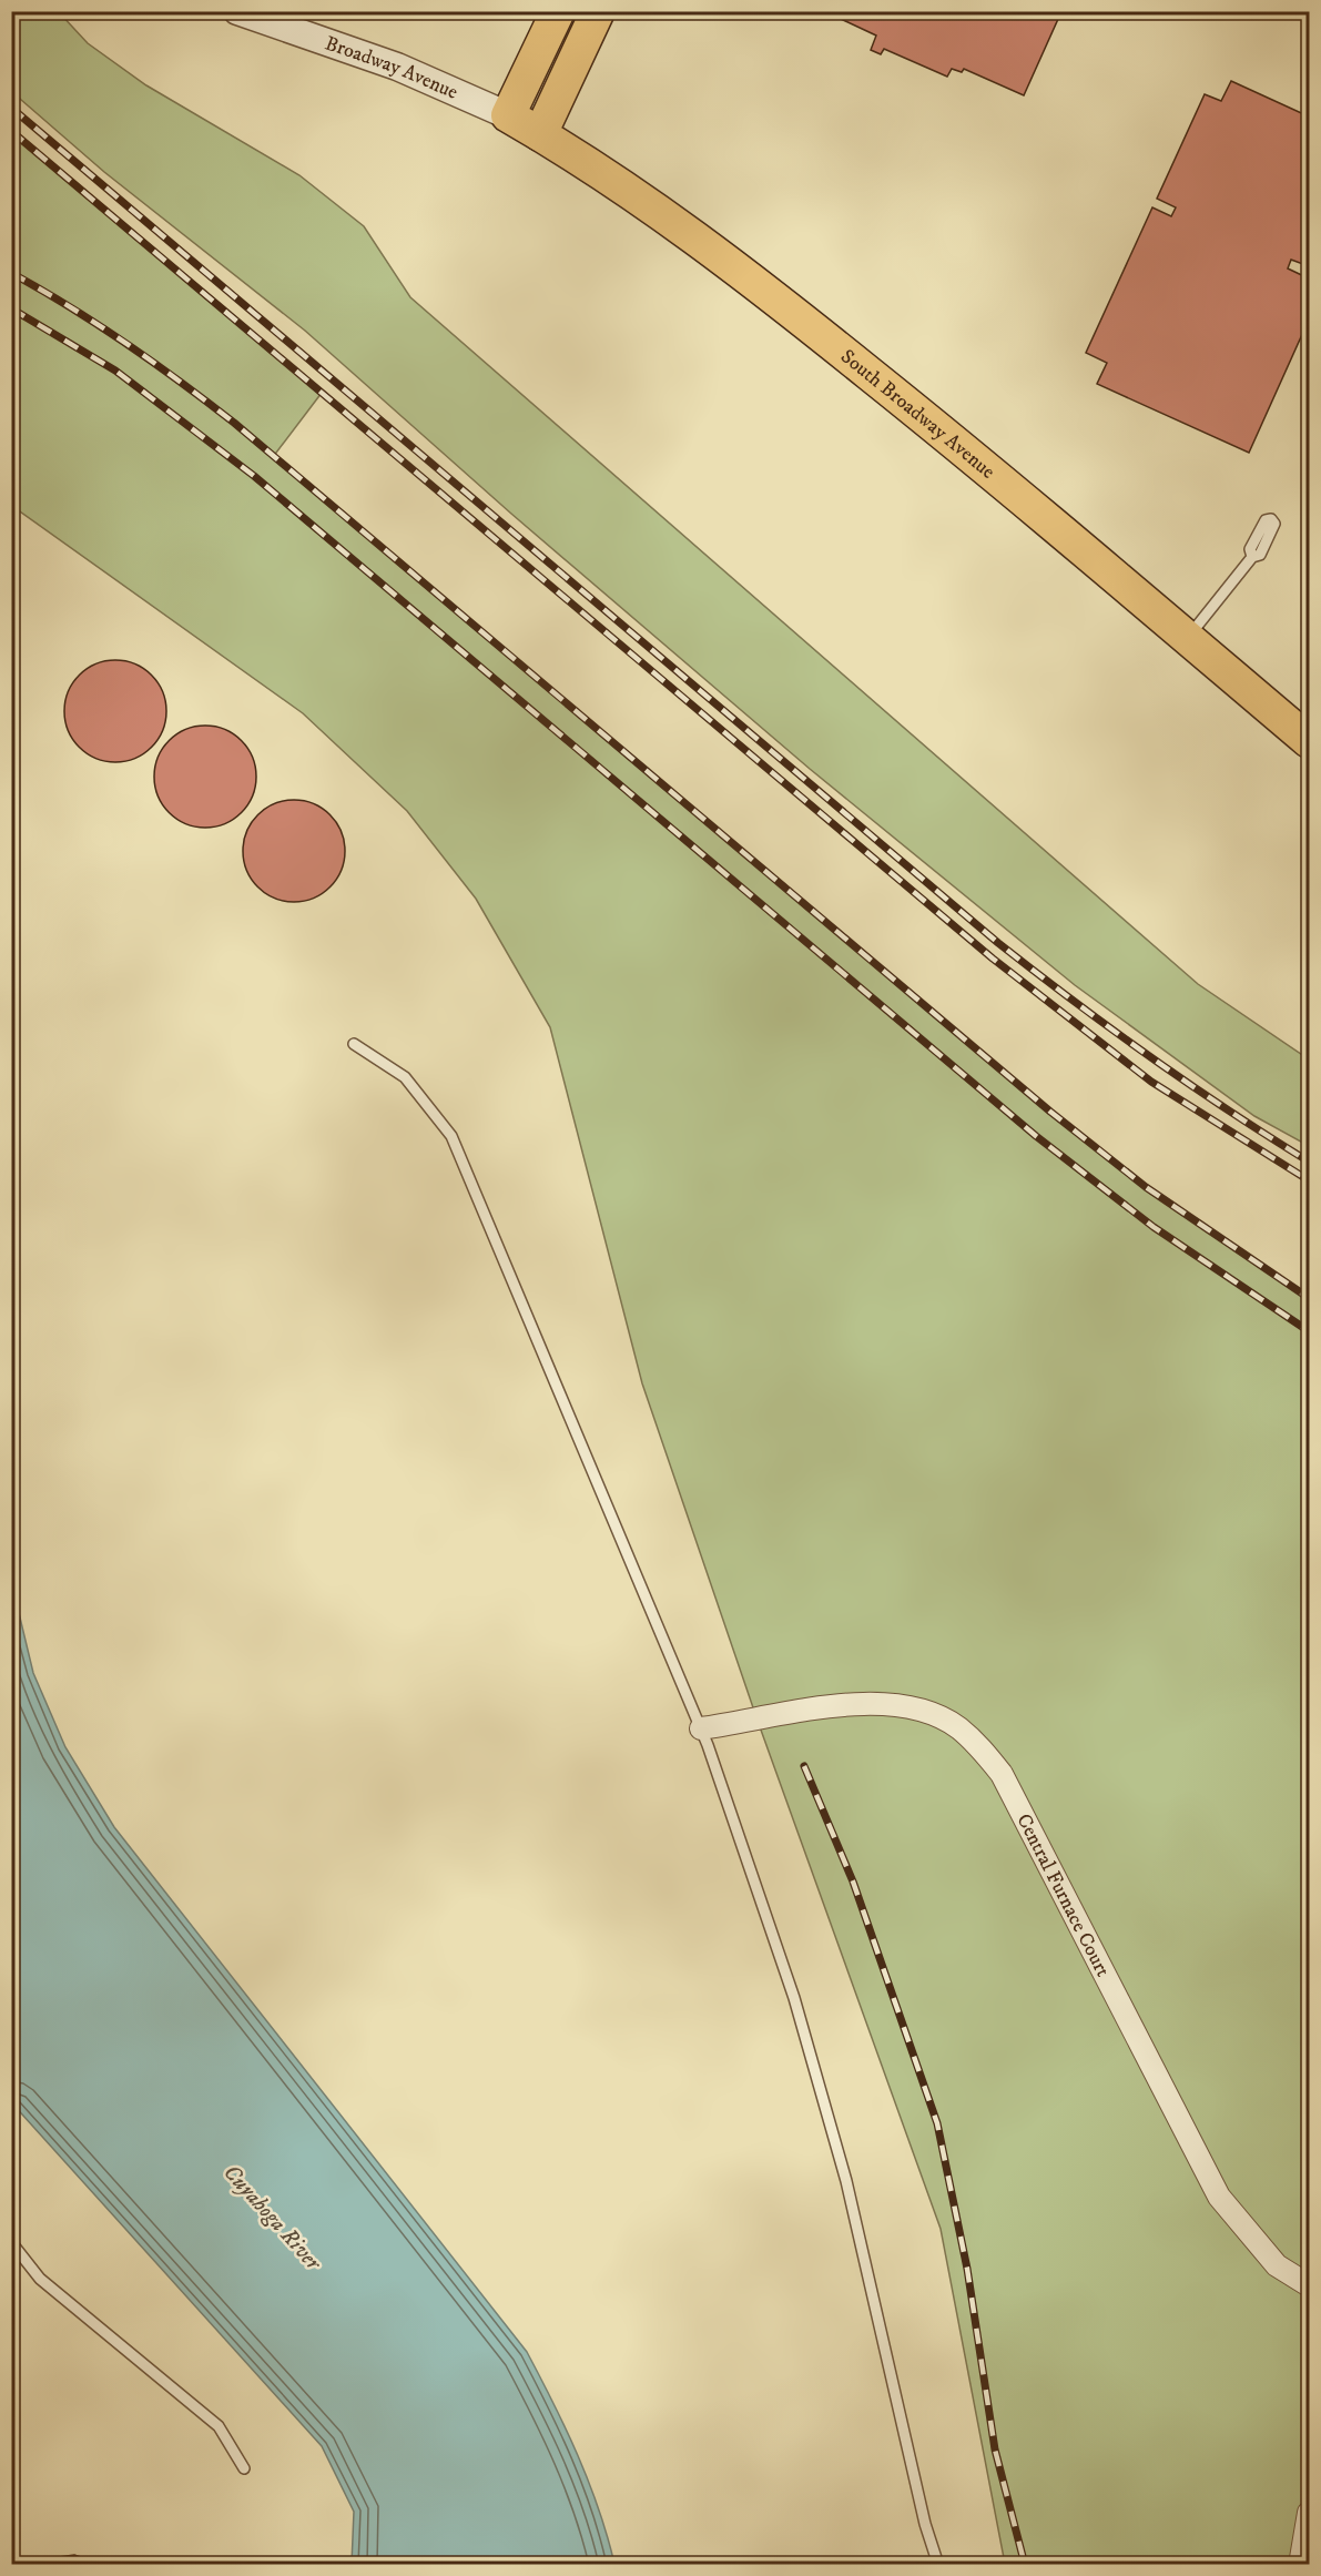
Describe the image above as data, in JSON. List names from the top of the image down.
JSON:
{
  "streets": {
    "main road": ["South Broadway Avenue"],
    "street": ["Broadway Avenue", "Central Furnace Court"]
  },
  "crossings": [
    ["Broadway Avenue", "South Broadway Avenue"]
  ],
  "water": ["Cuyahoga River"]
}
